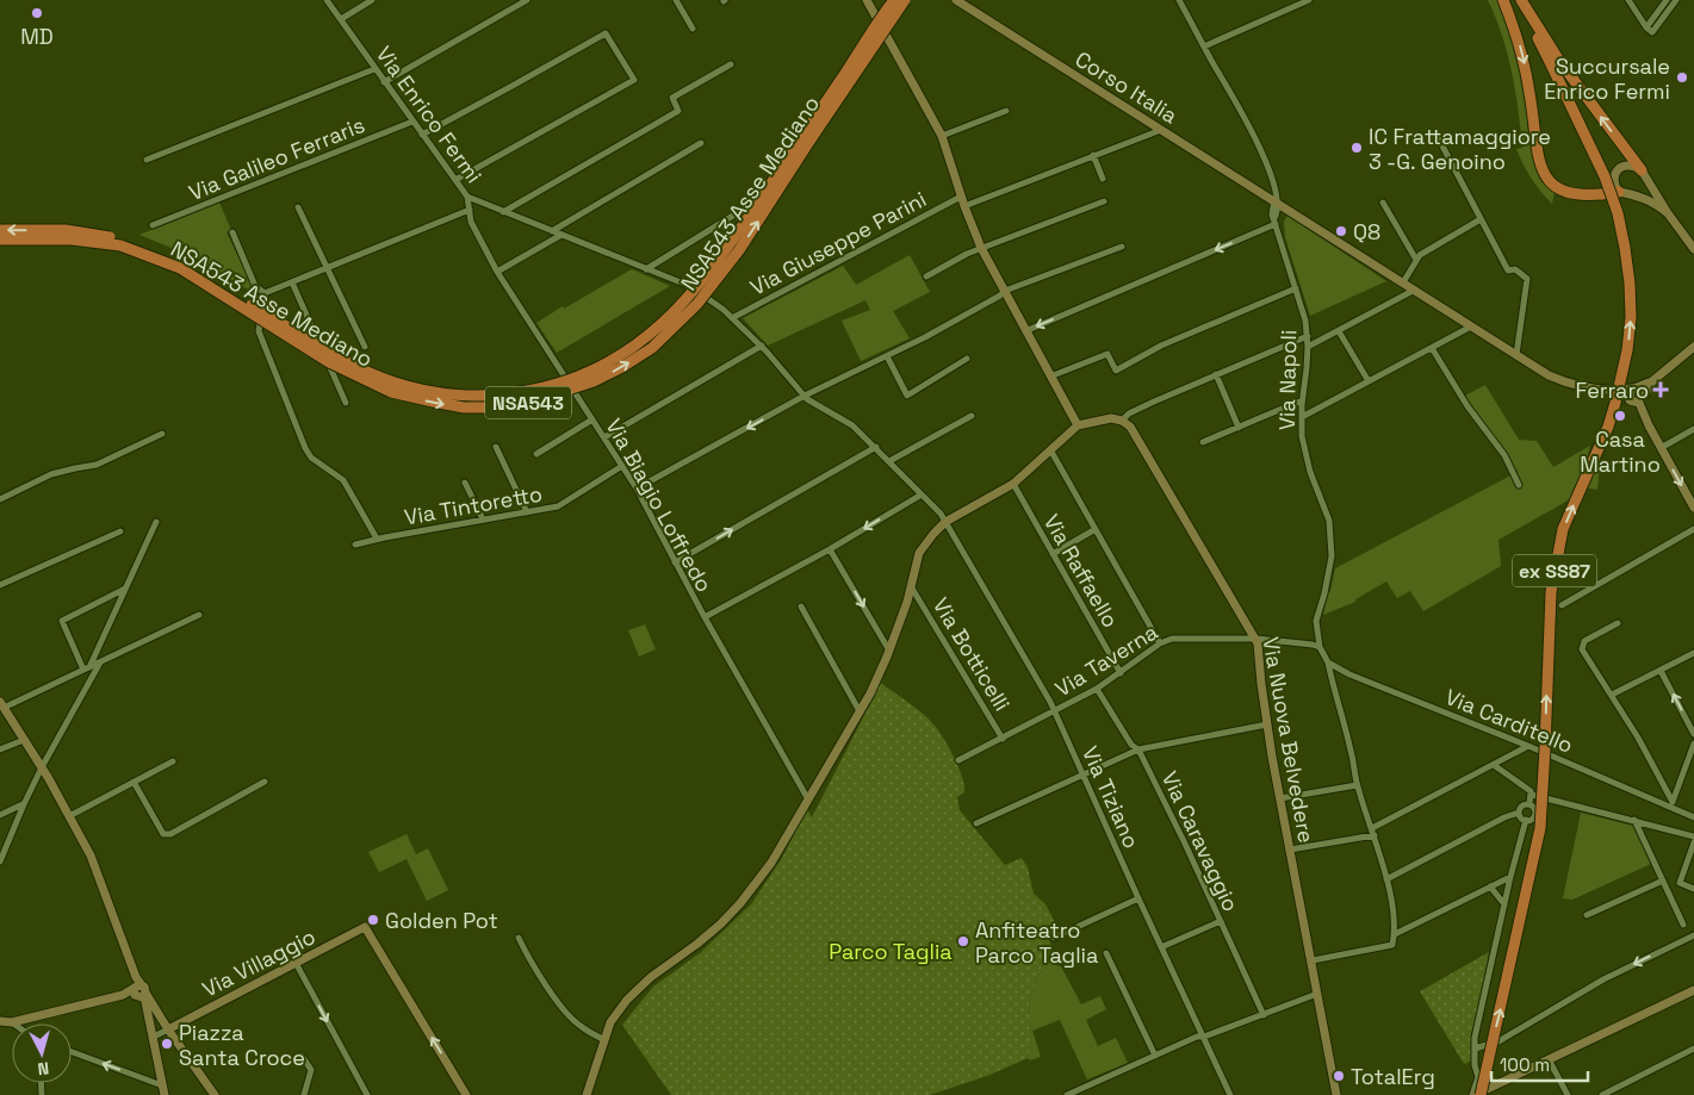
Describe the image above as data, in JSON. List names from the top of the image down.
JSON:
{
  "streets": {
    "highway": ["NSA543 Asse Mediano", "NSA543", "ex SS87"],
    "street": [
      "Corso Italia",
      "Via Enrico Fermi",
      "Via Galileo Ferraris",
      "Via Giuseppe Parini",
      "Via Napoli",
      "Via Tintoretto",
      "Via Biagio Loffredo",
      "Via Raffaello",
      "Via Botticelli",
      "Via Taverna",
      "Via Carditello",
      "Via Nuova Belvedere",
      "Via Tiziano",
      "Via Caravaggio",
      "Via Villaggio"
    ]
  },
  "crossings": [
    ["Corso Italia", "Via Napoli"],
    ["Via Enrico Fermi", "Via Galileo Ferraris"],
    ["Via Enrico Fermi", "Via Giuseppe Parini"],
    ["Via Enrico Fermi", "Via Biagio Loffredo"],
    ["Via Enrico Fermi", "Via Tiziano"],
    ["Via Napoli", "Via Taverna"],
    ["Via Tintoretto", "Via Biagio Loffredo"],
    ["Via Raffaello", "Via Taverna"],
    ["Via Botticelli", "Via Taverna"],
    ["Via Taverna", "Via Nuova Belvedere"],
    ["Via Taverna", "Via Tiziano"],
    ["Via Taverna", "Via Caravaggio"]
  ],
  "parks": ["Parco Taglia"],
  "places": {
    "other": [
      "MD",
      "Succursale Enrico Fermi",
      "IC Frattamaggiore 3 -G. Genoino",
      "Q8",
      "Casa Martino",
      "Golden Pot",
      "Anfiteatro Parco Taglia",
      "Piazza Santa Croce",
      "TotalErg"
    ],
    "health": ["Ferraro"]
  },
  "scale_bar": "100 m",
  "north": "bottom"
}
